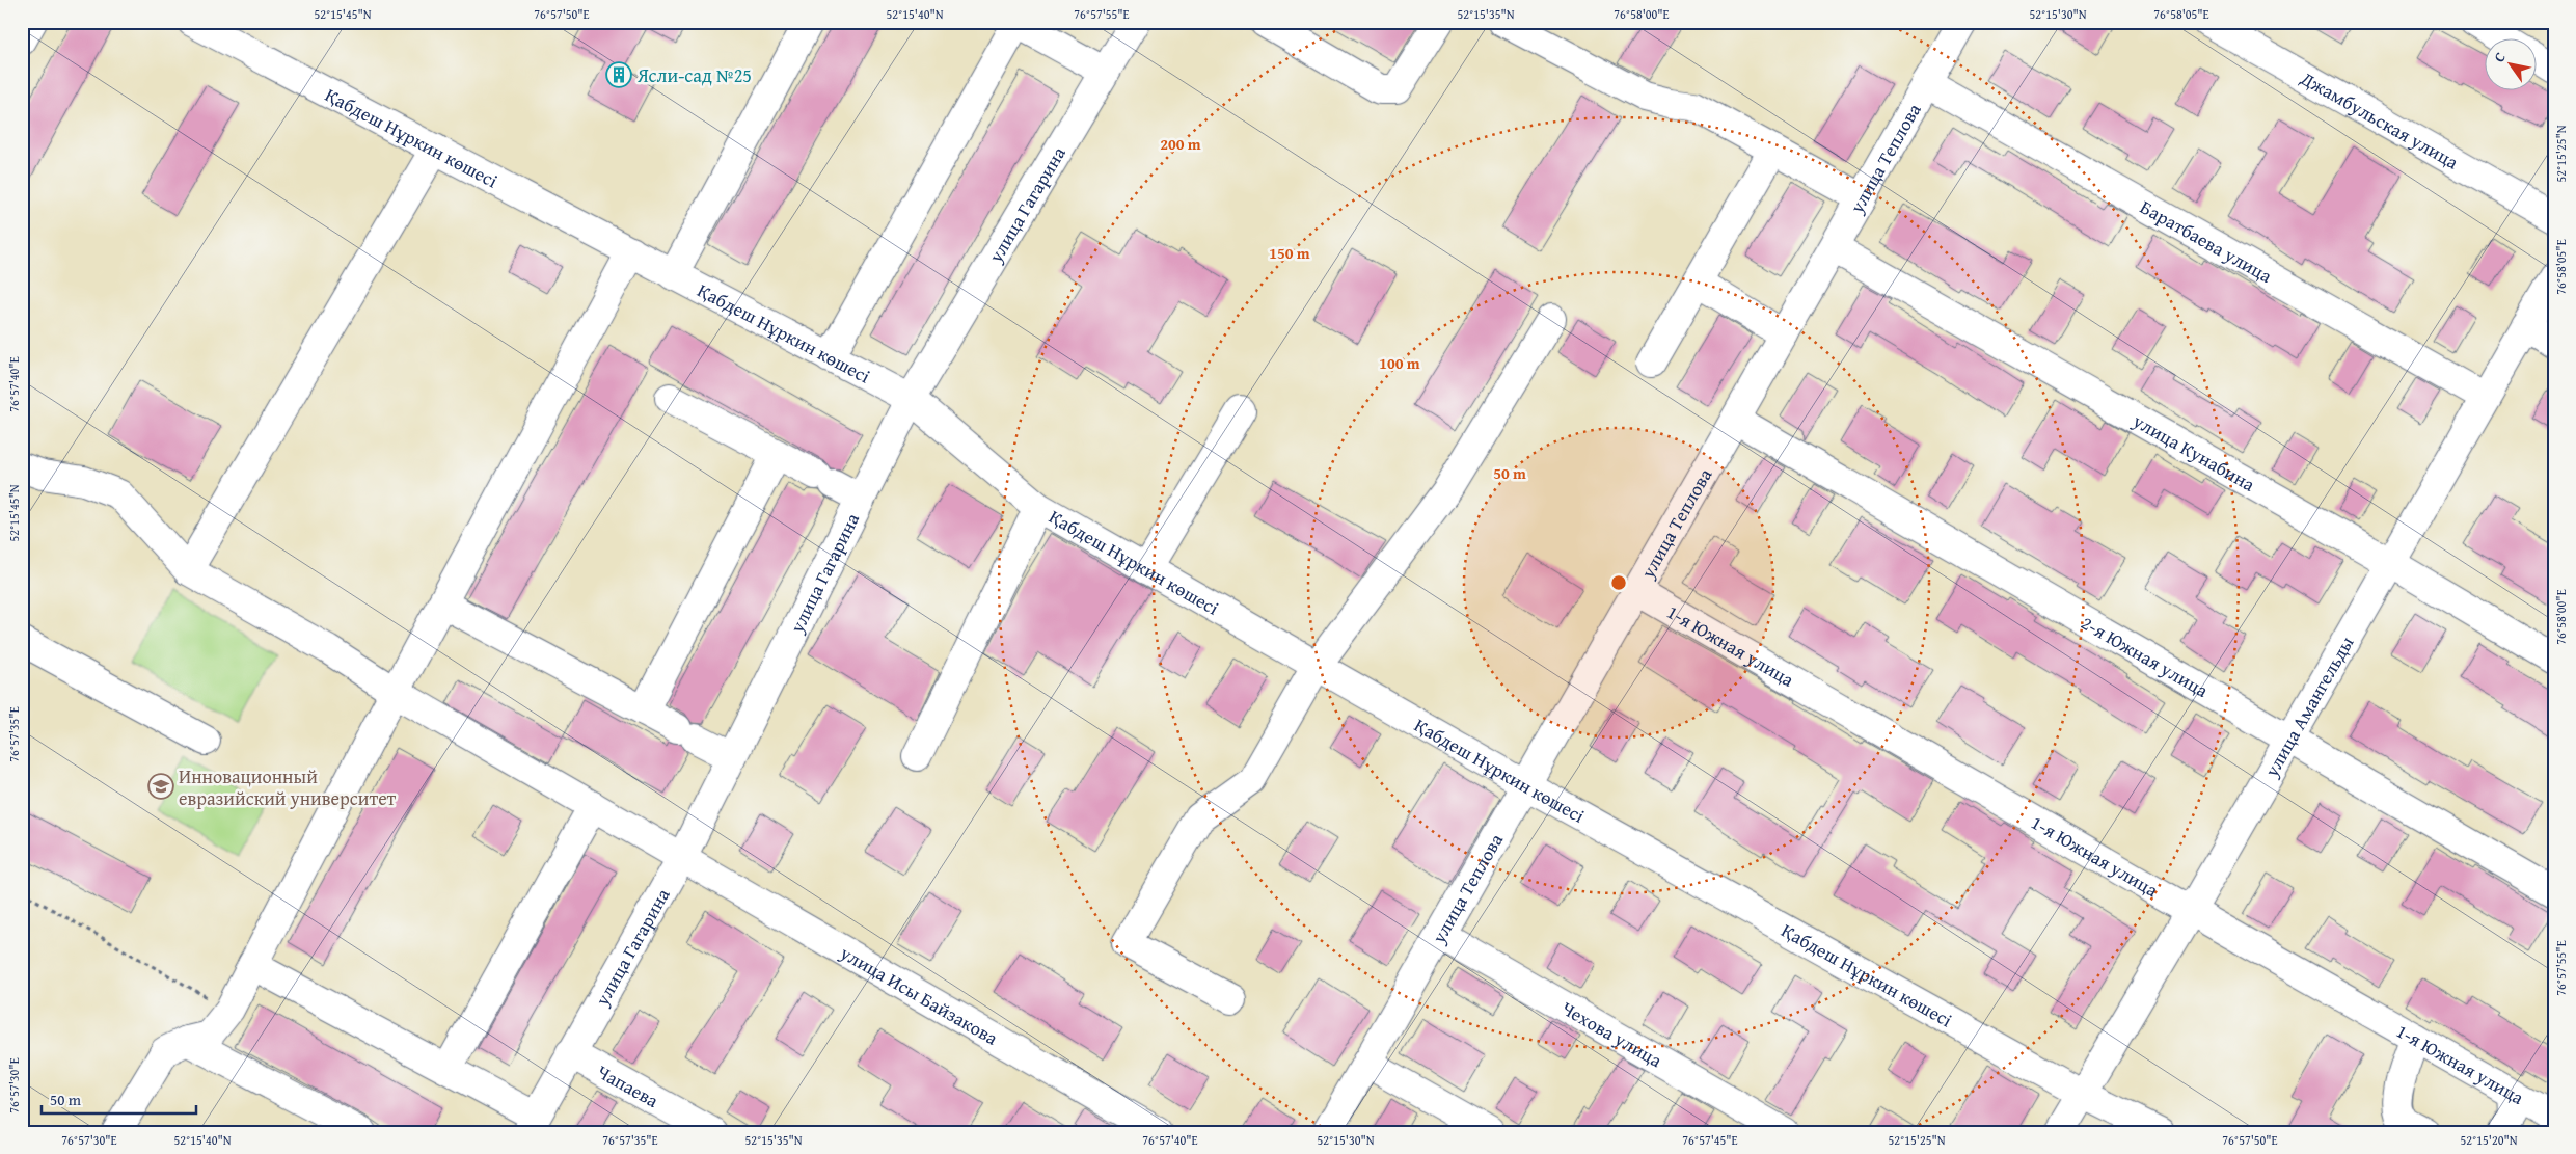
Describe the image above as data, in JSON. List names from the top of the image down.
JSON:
{
  "streets": {
    "street": [
      "Джамбульская улица",
      "Қабдеш Нұркин көшесі",
      "улица Теплова",
      "улица Гагарина",
      "Баратбаева улица",
      "улица Кунабина",
      "1-я Южная улица",
      "2-я Южная улица",
      "улица Амангельды",
      "улица Исы Байзакова",
      "Чехова улица",
      "Чапаева"
    ]
  },
  "crossings": [
    ["Қабдеш Нұркин көшесі", "улица Теплова"],
    ["Қабдеш Нұркин көшесі", "улица Гагарина"],
    ["Қабдеш Нұркин көшесі", "улица Амангельды"],
    ["улица Теплова", "Баратбаева улица"],
    ["улица Теплова", "улица Кунабина"],
    ["улица Теплова", "1-я Южная улица"],
    ["улица Теплова", "2-я Южная улица"],
    ["улица Теплова", "Чехова улица"],
    ["улица Гагарина", "улица Исы Байзакова"],
    ["улица Гагарина", "Чапаева"],
    ["Баратбаева улица", "улица Амангельды"],
    ["улица Кунабина", "улица Амангельды"],
    ["1-я Южная улица", "улица Амангельды"],
    ["2-я Южная улица", "улица Амангельды"]
  ],
  "places": {
    "building": ["Ясли-сад №25"],
    "school or university": ["Инновационный евразийский университет"]
  },
  "scale_bar": "50 m",
  "north": "top left",
  "coordinates": [
    "52°15'45\"N",
    "76°57'50\"E",
    "52°15'40\"N",
    "76°57'55\"E",
    "52°15'35\"N",
    "76°58'00\"E",
    "52°15'30\"N",
    "76°58'05\"E",
    "52°15'25\"N",
    "76°57'40\"E",
    "76°57'35\"E",
    "76°57'30\"E",
    "76°57'45\"E",
    "52°15'20\"N"
  ],
  "rings": [
    "200 m",
    "150 m",
    "100 m",
    "50 m"
  ]
}
